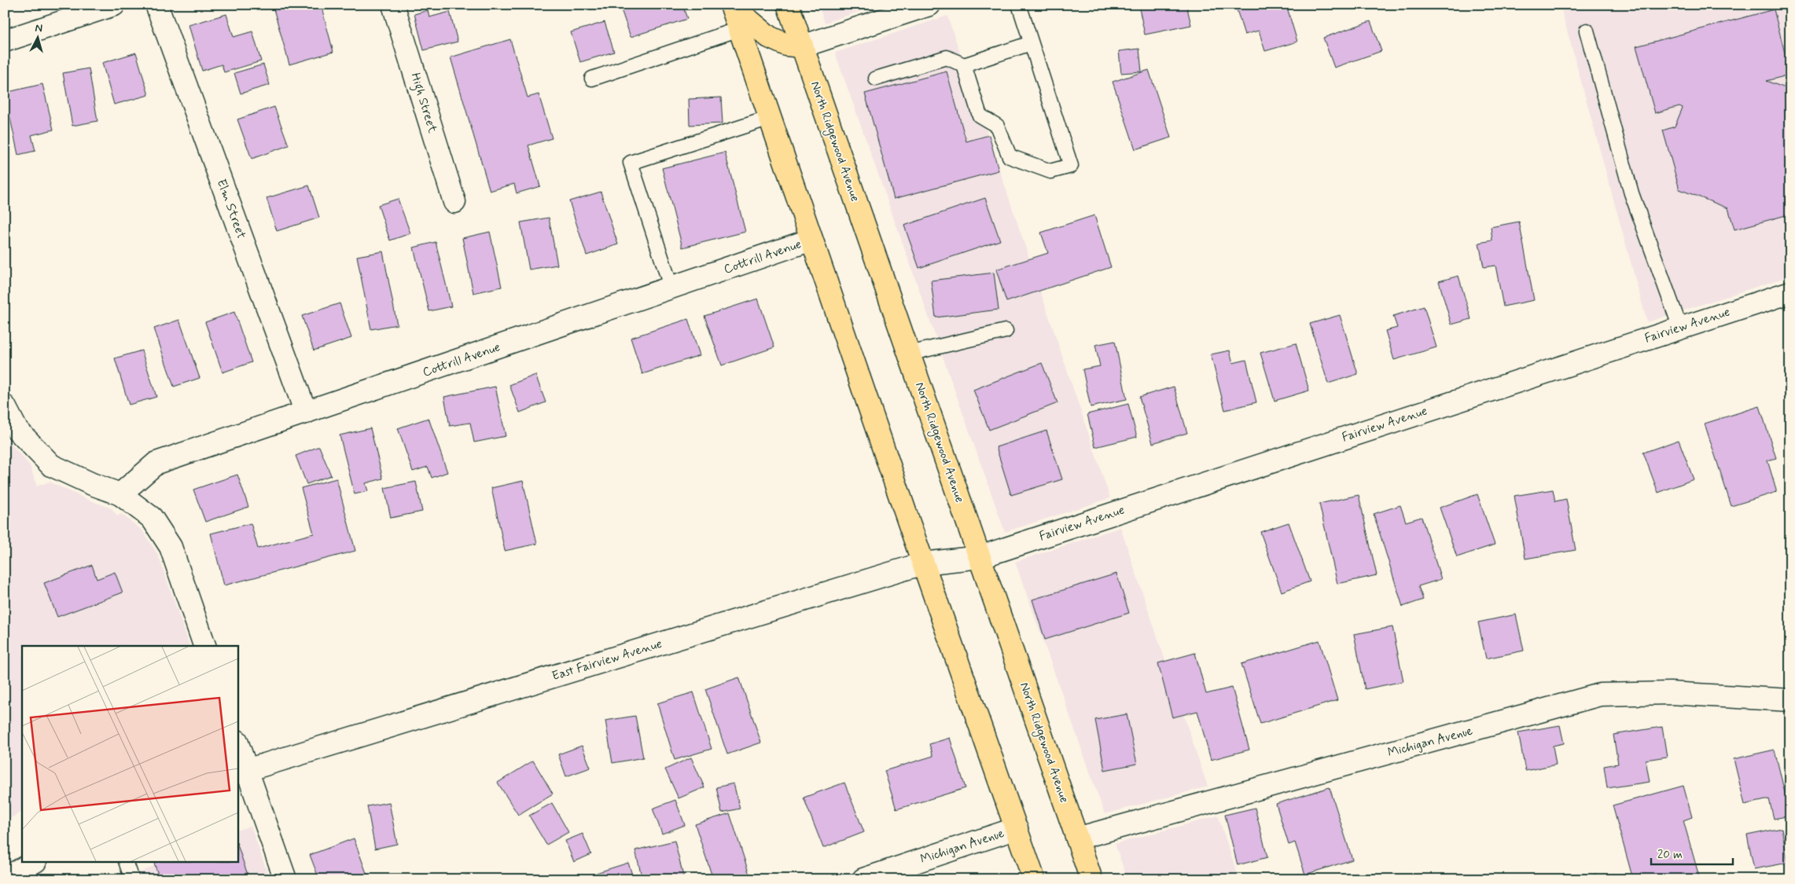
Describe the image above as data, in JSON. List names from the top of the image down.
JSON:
{
  "streets": {
    "main road": ["North Ridgewood Avenue"],
    "street": [
      "High Street",
      "Elm Street",
      "Cottrill Avenue",
      "Fairview Avenue",
      "East Fairview Avenue",
      "Michigan Avenue"
    ]
  },
  "crossings": [
    ["North Ridgewood Avenue", "Fairview Avenue"],
    ["North Ridgewood Avenue", "East Fairview Avenue"],
    ["North Ridgewood Avenue", "Michigan Avenue"],
    ["Elm Street", "Cottrill Avenue"],
    ["Fairview Avenue", "East Fairview Avenue"]
  ],
  "scale_bar": "20 m",
  "north": "top"
}
